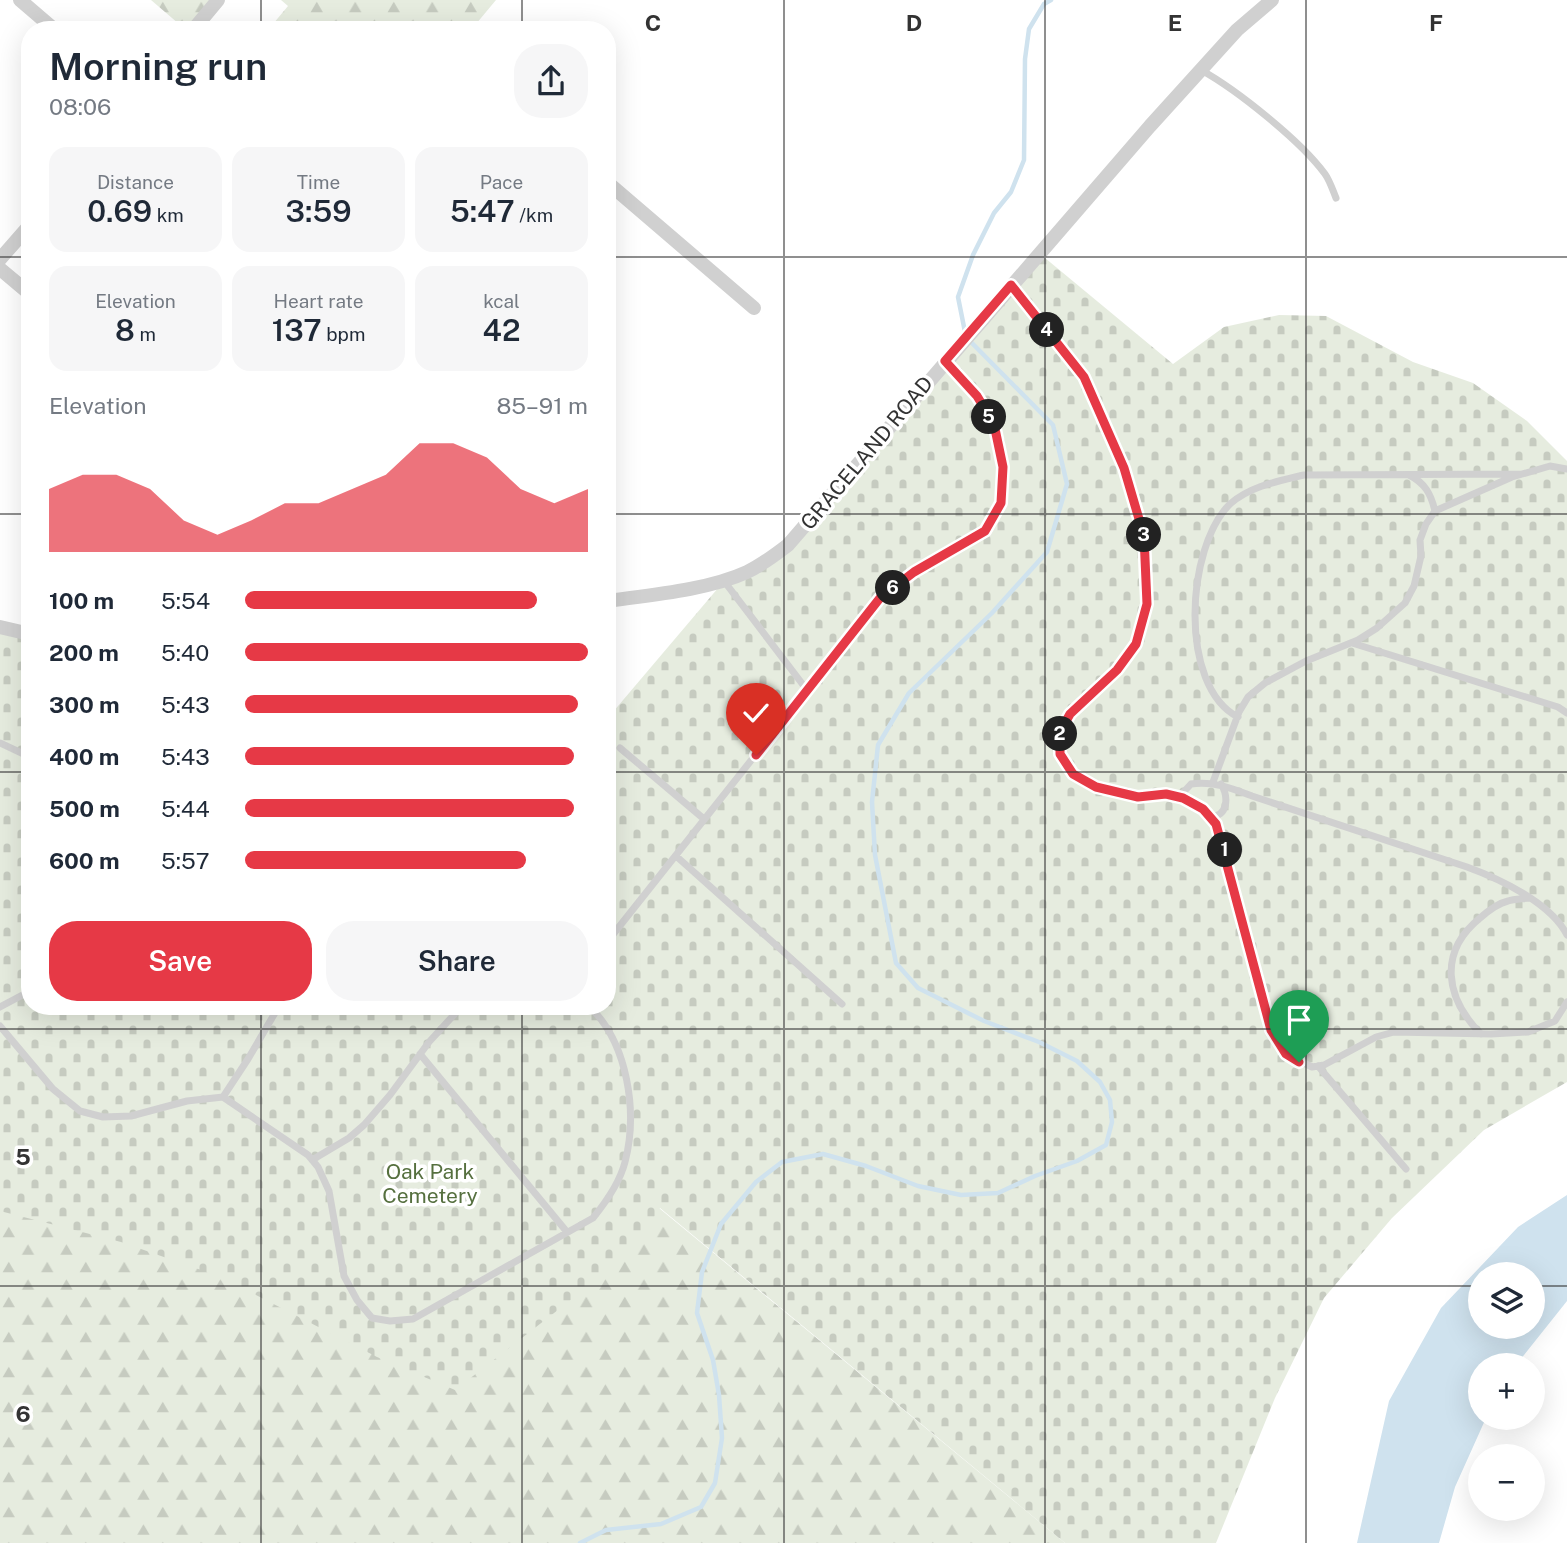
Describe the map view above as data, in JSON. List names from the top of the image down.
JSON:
{
  "streets": {
    "street": ["GRACELAND ROAD"]
  },
  "parks": ["Oak Park Cemetery"],
  "page": {
    "heading": ["Morning run", "08:06"],
    "stats": [
      ["Distance", "0.69 km"],
      ["Time", "3:59"],
      ["Pace", "5:47 /km"],
      ["Elevation", "8 m"],
      ["Heart rate", "137 bpm"],
      ["kcal", "42"]
    ],
    "pins": [
      "4",
      "5",
      "3",
      "6",
      "2",
      "1"
    ],
    "chart": ["Elevation", "85–91 m"],
    "list": [
      {
        "name": "100 m",
        "note": "5:54"
      },
      {
        "name": "200 m",
        "note": "5:40"
      },
      {
        "name": "300 m",
        "note": "5:43"
      },
      {
        "name": "400 m",
        "note": "5:43"
      },
      {
        "name": "500 m",
        "note": "5:44"
      },
      {
        "name": "600 m",
        "note": "5:57"
      }
    ],
    "buttons": ["Save", "Share"],
    "map_buttons": ["+", "−"]
  },
  "grid": {
    "columns": [
      "C",
      "D",
      "E",
      "F"
    ],
    "rows": ["5", "6"]
  }
}
